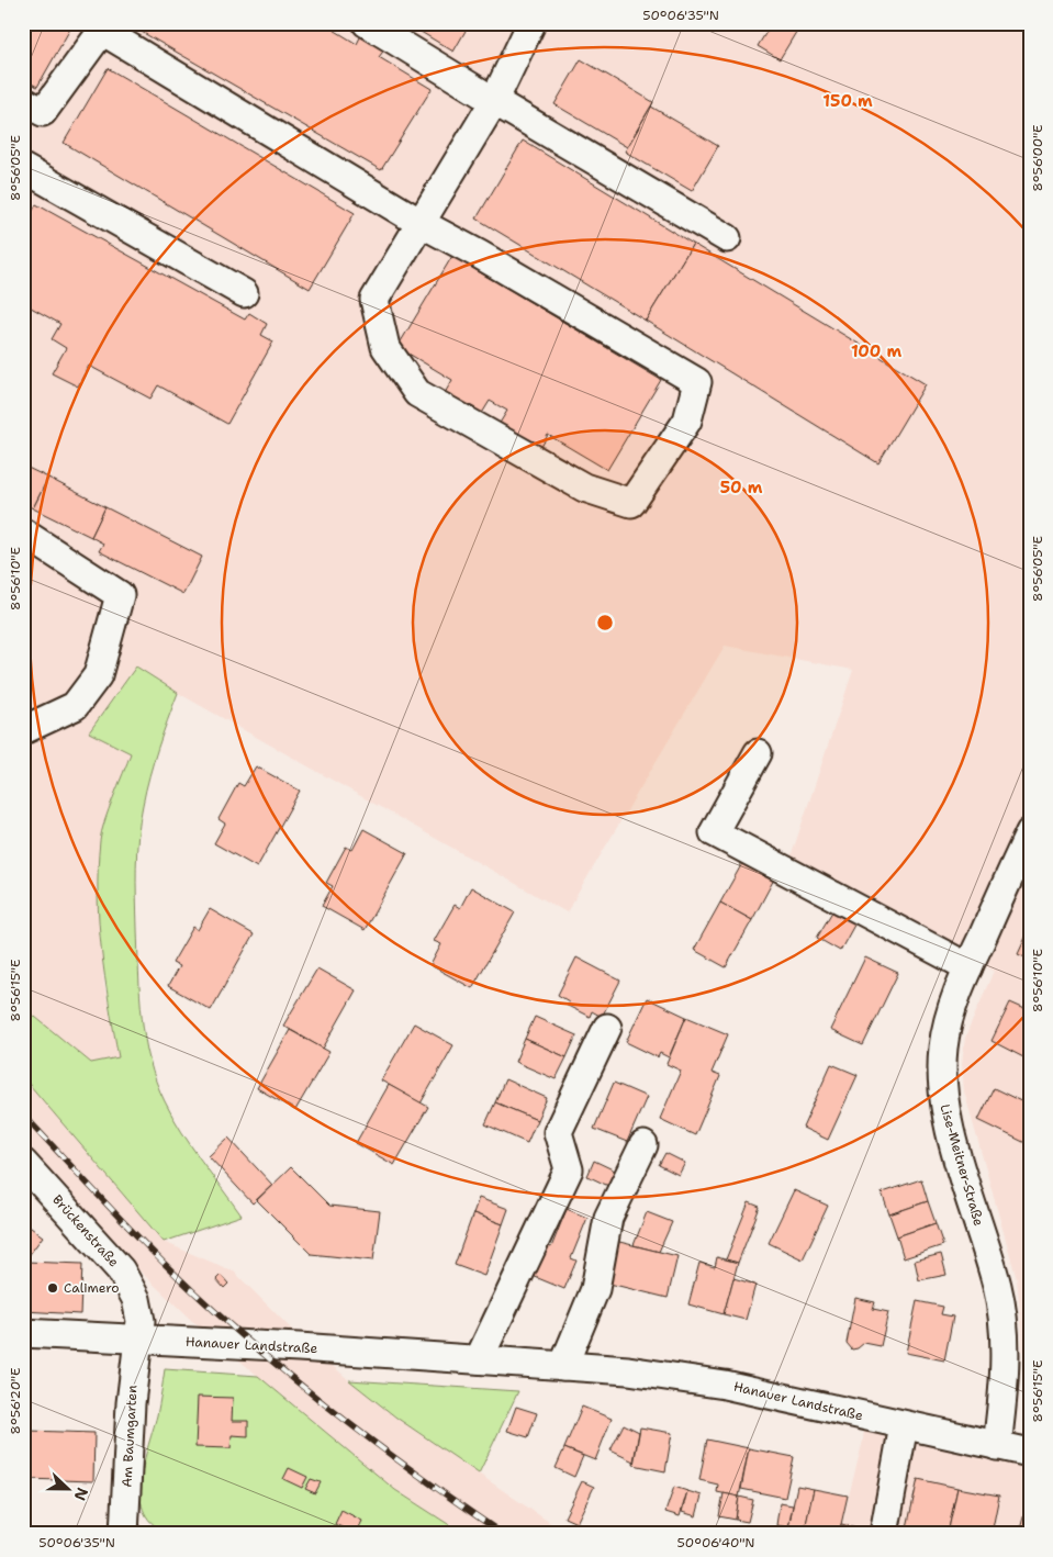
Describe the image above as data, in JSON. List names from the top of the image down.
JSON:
{
  "streets": {
    "street": [
      "Lise-Meitner-Straße",
      "Brückenstraße",
      "Hanauer Landstraße",
      "Am Baumgarten"
    ]
  },
  "crossings": [
    ["Lise-Meitner-Straße", "Hanauer Landstraße"],
    ["Brückenstraße", "Hanauer Landstraße"],
    ["Brückenstraße", "Am Baumgarten"],
    ["Hanauer Landstraße", "Am Baumgarten"]
  ],
  "places": ["Calimero"],
  "north": "right",
  "coordinates": [
    "50°06'35\"N",
    "8°56'00\"E",
    "8°56'05\"E",
    "8°56'10\"E",
    "8°56'15\"E",
    "8°56'20\"E",
    "50°06'40\"N"
  ],
  "rings": ["150 m", "100 m", "50 m"]
}
